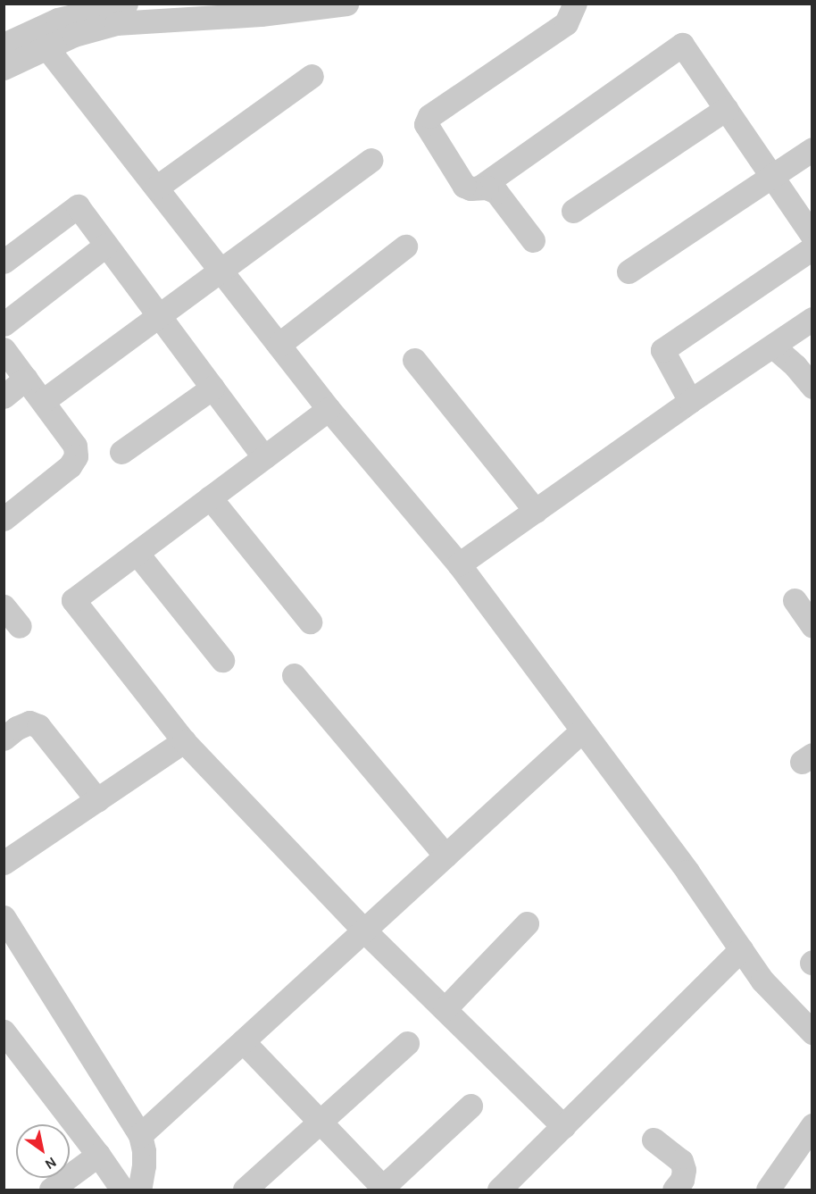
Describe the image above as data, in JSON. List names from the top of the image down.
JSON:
{
  "north": "bottom right"
}
